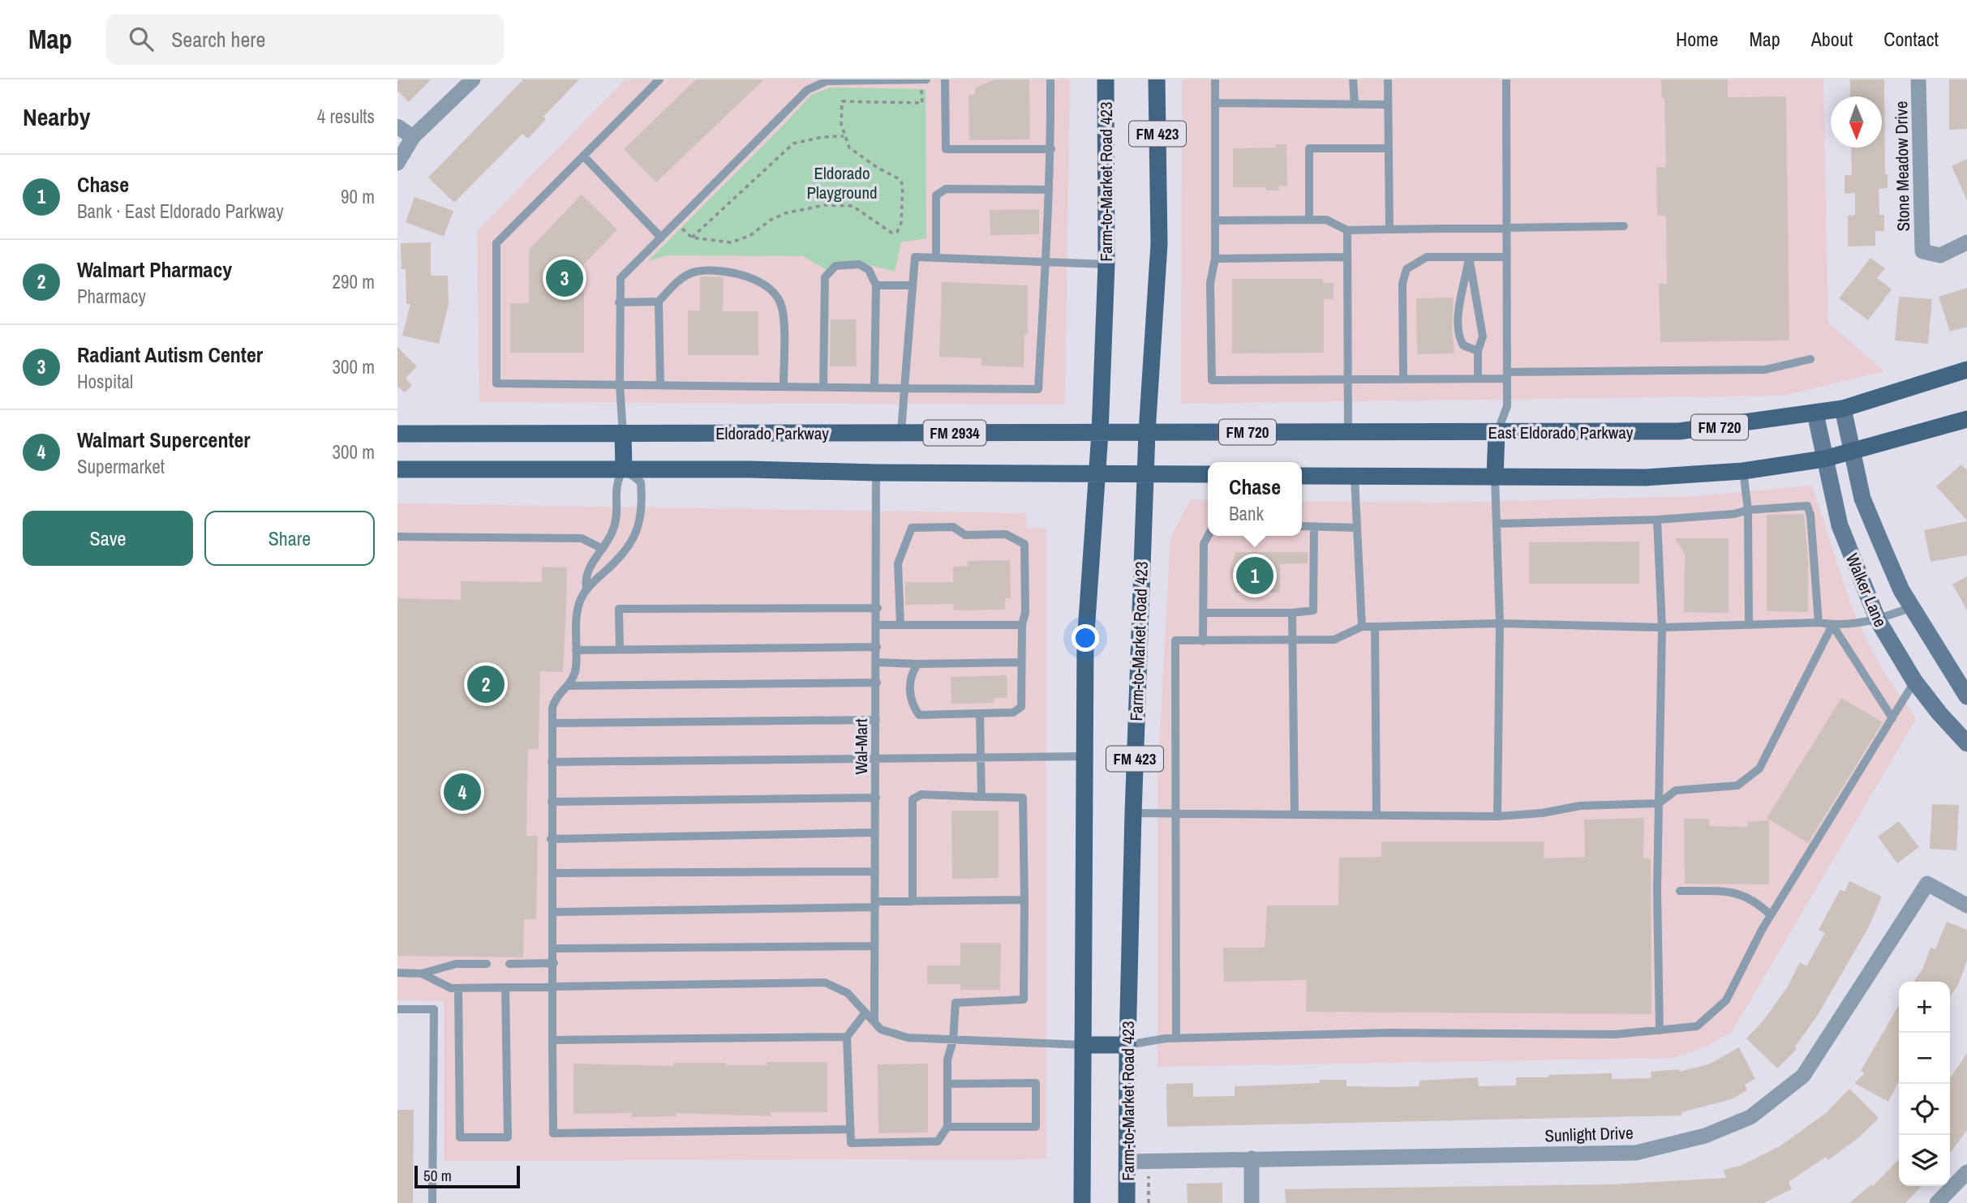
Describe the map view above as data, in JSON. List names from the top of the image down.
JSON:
{
  "streets": {
    "main road": [
      "FM 423",
      "Farm-to-Market Road 423",
      "FM 720",
      "East Eldorado Parkway",
      "Eldorado Parkway",
      "FM 2934"
    ],
    "street": ["Stone Meadow Drive", "Walker Lane", "Sunlight Drive"],
    "lane": ["Wal-Mart"]
  },
  "crossings": [
    ["Farm-to-Market Road 423", "East Eldorado Parkway"],
    ["Farm-to-Market Road 423", "Eldorado Parkway"],
    ["Farm-to-Market Road 423", "Sunlight Drive"],
    ["East Eldorado Parkway", "Eldorado Parkway"],
    ["East Eldorado Parkway", "Walker Lane"]
  ],
  "parks": ["Eldorado Playground"],
  "scale_bar": "50 m",
  "north": "bottom",
  "page": {
    "header": "Map",
    "search": "Search here",
    "nav": [
      "Home",
      "Map",
      "About",
      "Contact"
    ],
    "heading": ["Nearby", "4 results"],
    "list": [
      {
        "mark": "1",
        "name": "Chase",
        "note": "Bank · East Eldorado Parkway",
        "value": "90 m"
      },
      {
        "mark": "2",
        "name": "Walmart Pharmacy",
        "note": "Pharmacy",
        "value": "290 m"
      },
      {
        "mark": "3",
        "name": "Radiant Autism Center",
        "note": "Hospital",
        "value": "300 m"
      },
      {
        "mark": "4",
        "name": "Walmart Supercenter",
        "note": "Supermarket",
        "value": "300 m"
      }
    ],
    "pins": [
      "3",
      "1",
      "2",
      "4"
    ],
    "popup": ["Chase", "Bank"],
    "buttons": ["Save", "Share"],
    "map_buttons": ["+", "−"],
    "scale": "50 m"
  }
}
